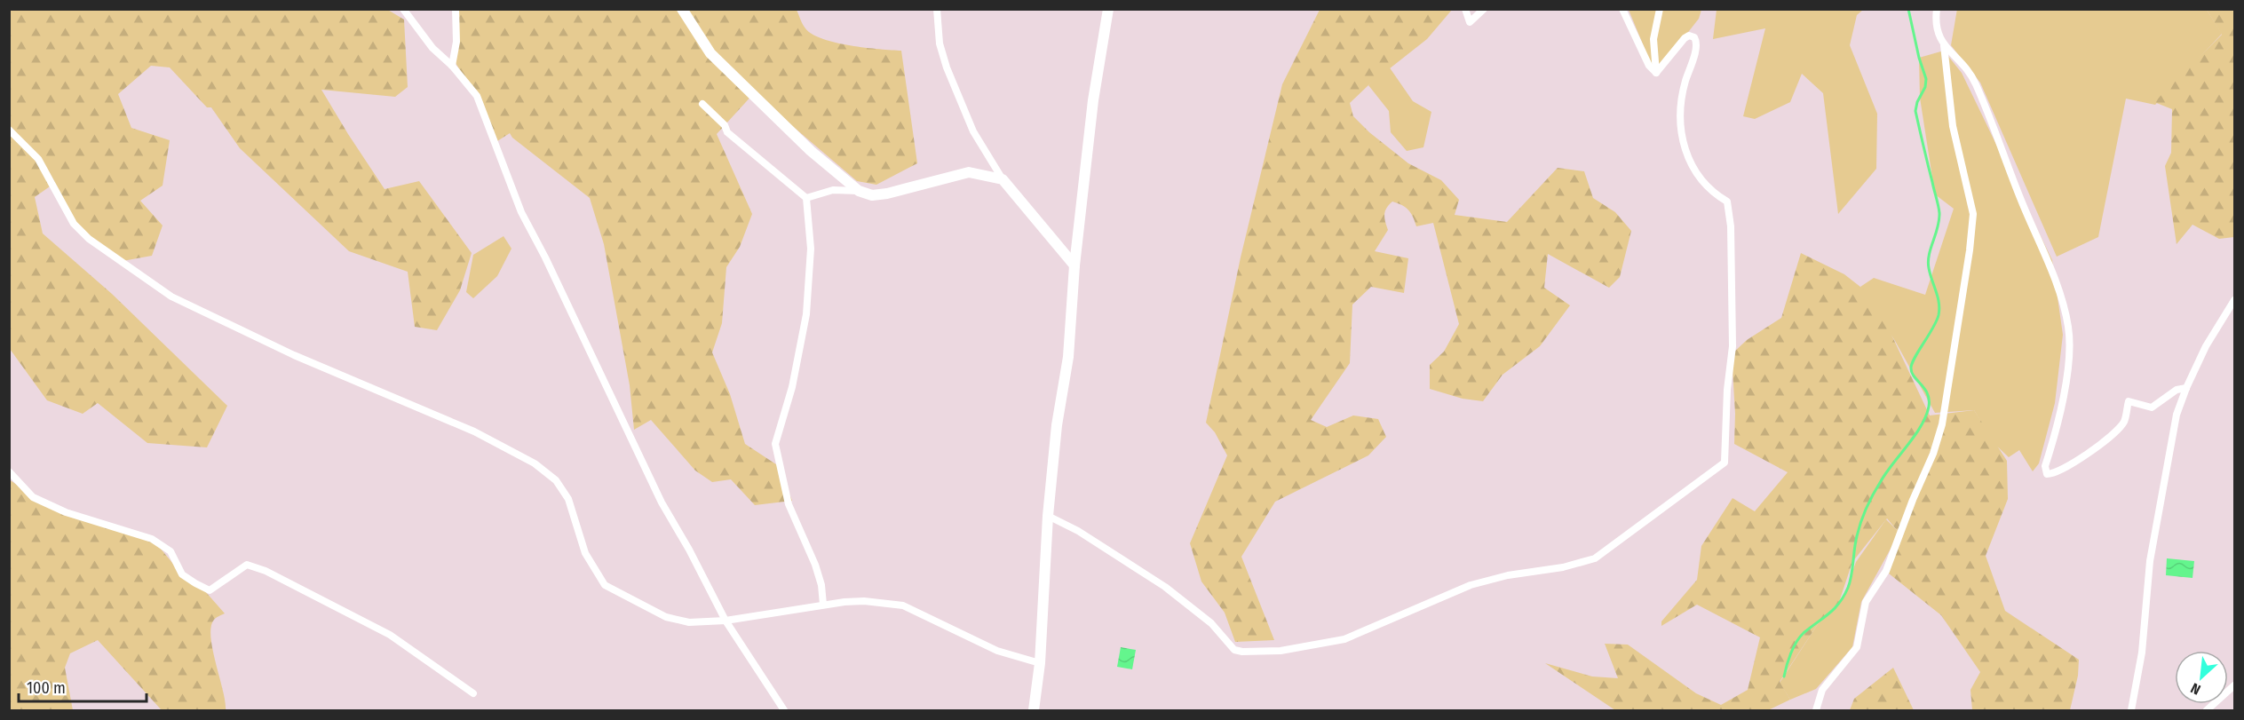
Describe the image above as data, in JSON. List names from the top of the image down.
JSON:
{
  "scale_bar": "100 m",
  "north": "bottom left"
}
